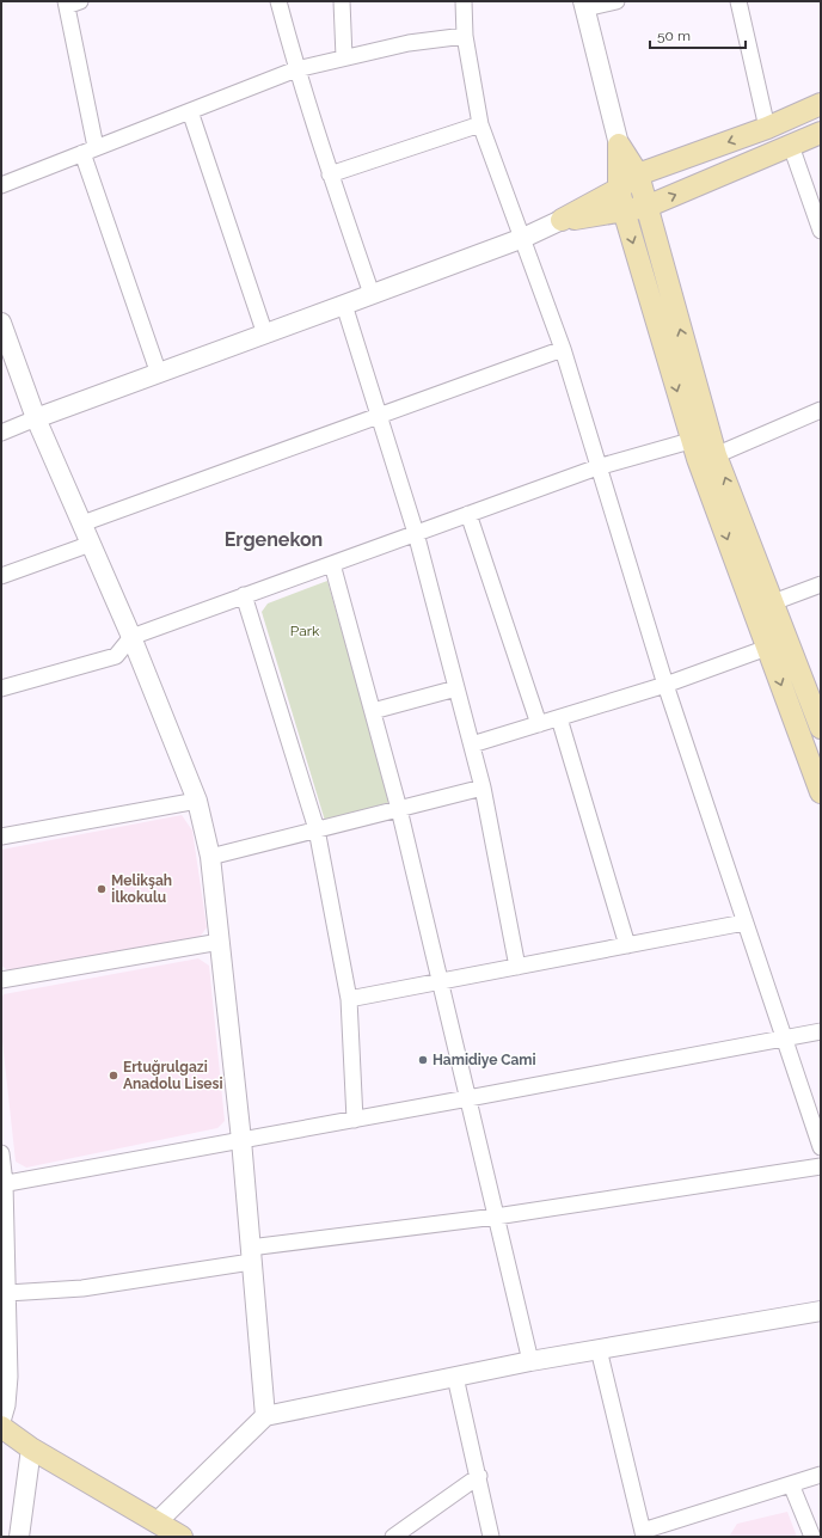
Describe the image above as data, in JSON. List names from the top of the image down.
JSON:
{
  "districts": ["Ergenekon"],
  "parks": ["Park"],
  "places": ["Melikşah İlkokulu", "Hamidiye Cami", "Ertuğrulgazi Anadolu Lisesi"],
  "scale_bar": "50 m"
}
